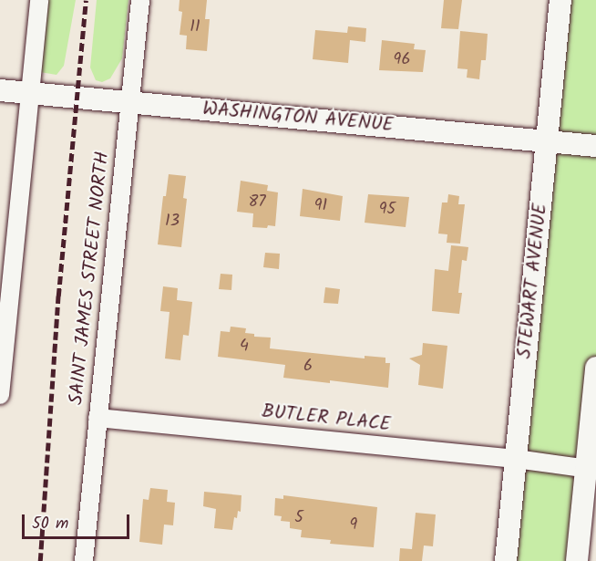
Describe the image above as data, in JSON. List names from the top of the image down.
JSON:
{
  "streets": {
    "main road": ["WASHINGTON AVENUE", "STEWART AVENUE"],
    "street": ["SAINT JAMES STREET NORTH", "BUTLER PLACE"]
  },
  "crossings": [
    ["WASHINGTON AVENUE", "SAINT JAMES STREET NORTH"],
    ["WASHINGTON AVENUE", "STEWART AVENUE"],
    ["SAINT JAMES STREET NORTH", "BUTLER PLACE"],
    ["STEWART AVENUE", "BUTLER PLACE"]
  ],
  "house_numbers": [
    "11",
    "96",
    "87",
    "91",
    "95",
    "13",
    "4",
    "6",
    "5",
    "9"
  ],
  "scale_bar": "50 m"
}
